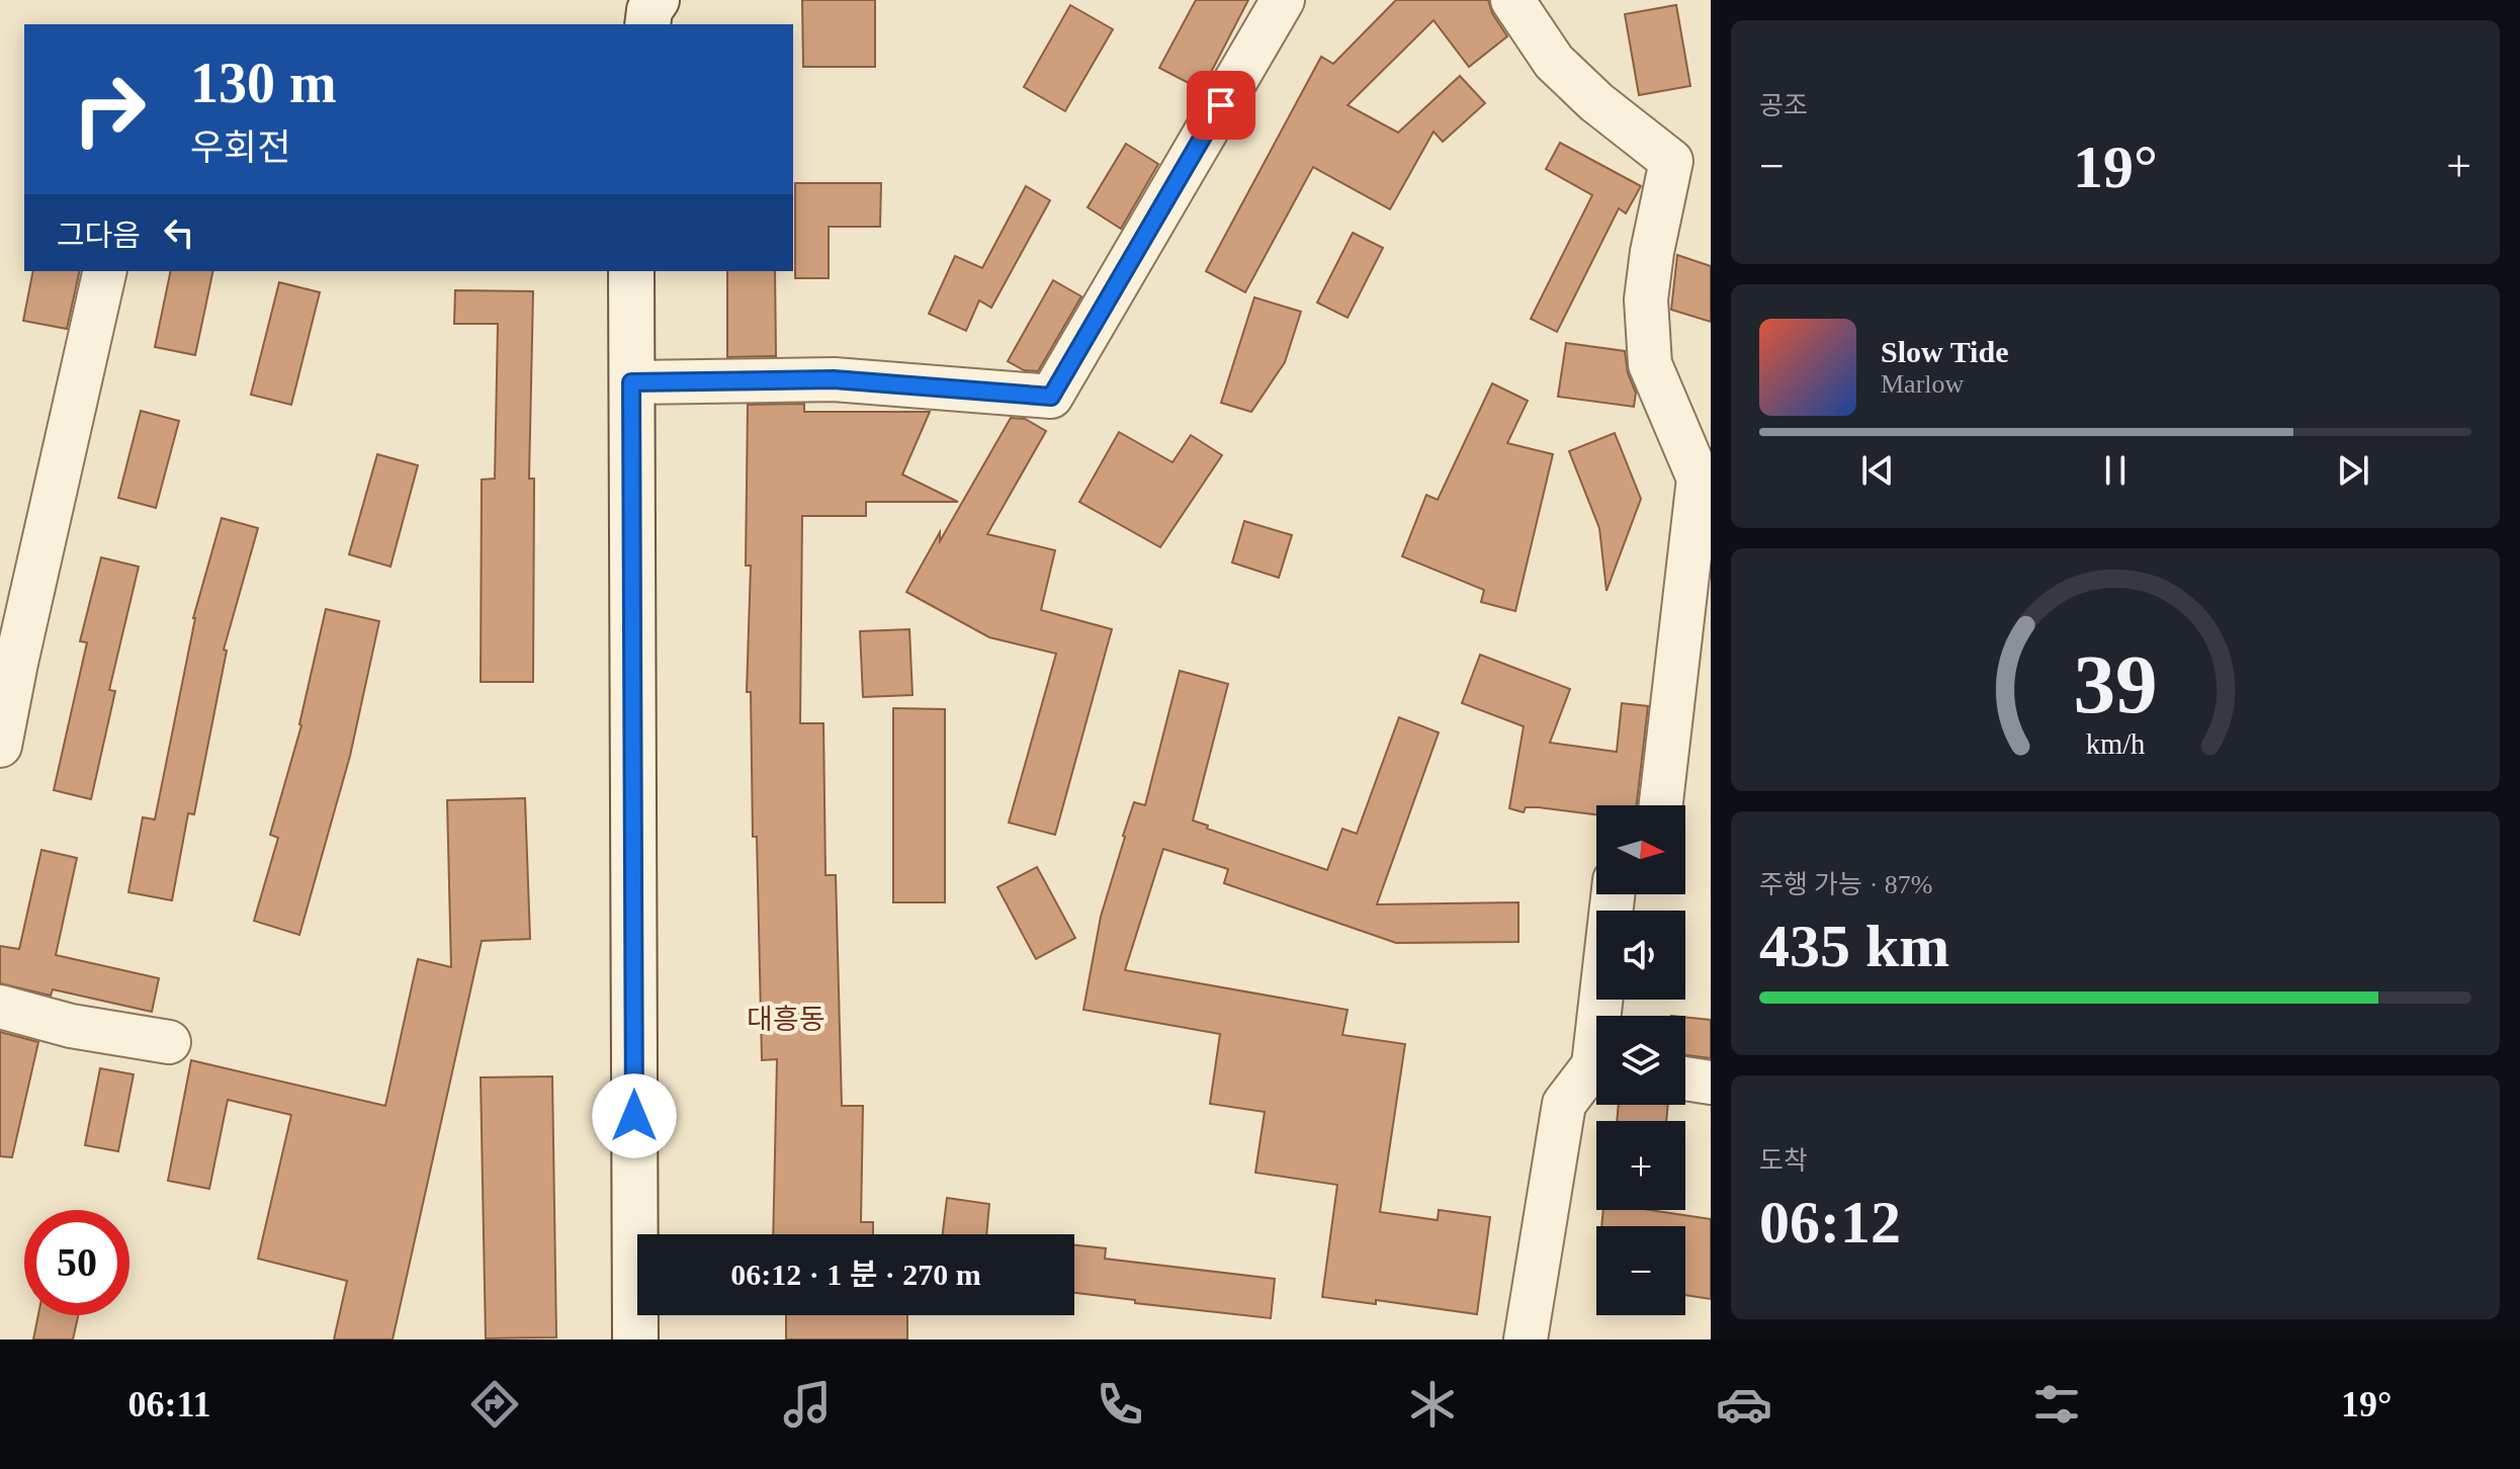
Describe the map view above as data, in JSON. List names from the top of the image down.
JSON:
{
  "districts": ["대흥동"],
  "north": "right",
  "page": {
    "tile": [
      "공조",
      ["주행 가능 · 87%", "435 km"],
      ["도착", "06:12"]
    ],
    "turn": ["130 m", "우회전"],
    "heat": ["−", "19°", "+"],
    "then": "그다음",
    "song": ["Slow Tide", "Marlow"],
    "map_buttons": ["+", "−"],
    "limit": "50",
    "trip": "06:12 · 1 분 · 270 m",
    "tabs": ["06:11", "19°"],
    "gauge": ["39", "km/h"]
  }
}
